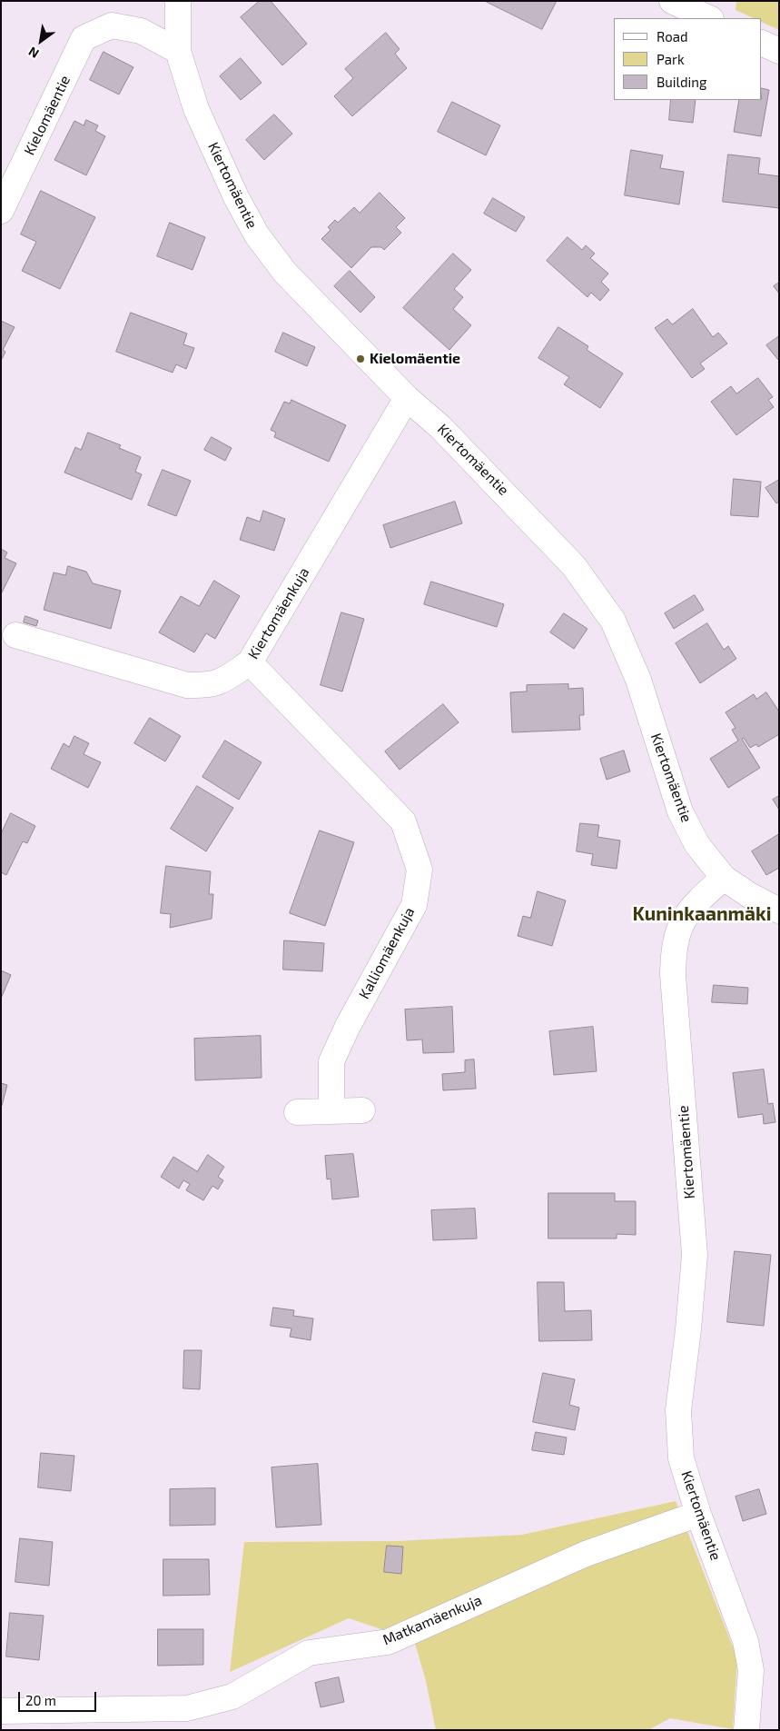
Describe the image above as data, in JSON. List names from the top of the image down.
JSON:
{
  "streets": {
    "street": [
      "Kielomäentie",
      "Kiertomäentie",
      "Kiertomäenkuja",
      "Kalliomäenkuja",
      "Matkamäenkuja"
    ]
  },
  "crossings": [
    ["Kielomäentie", "Kiertomäentie"],
    ["Kiertomäentie", "Kiertomäenkuja"],
    ["Kiertomäentie", "Matkamäenkuja"],
    ["Kiertomäenkuja", "Kalliomäenkuja"]
  ],
  "districts": ["Kuninkaanmäki"],
  "places": ["Kielomäentie"],
  "legend": ["Road", "Park", "Building"],
  "scale_bar": "20 m",
  "north": "bottom left"
}
